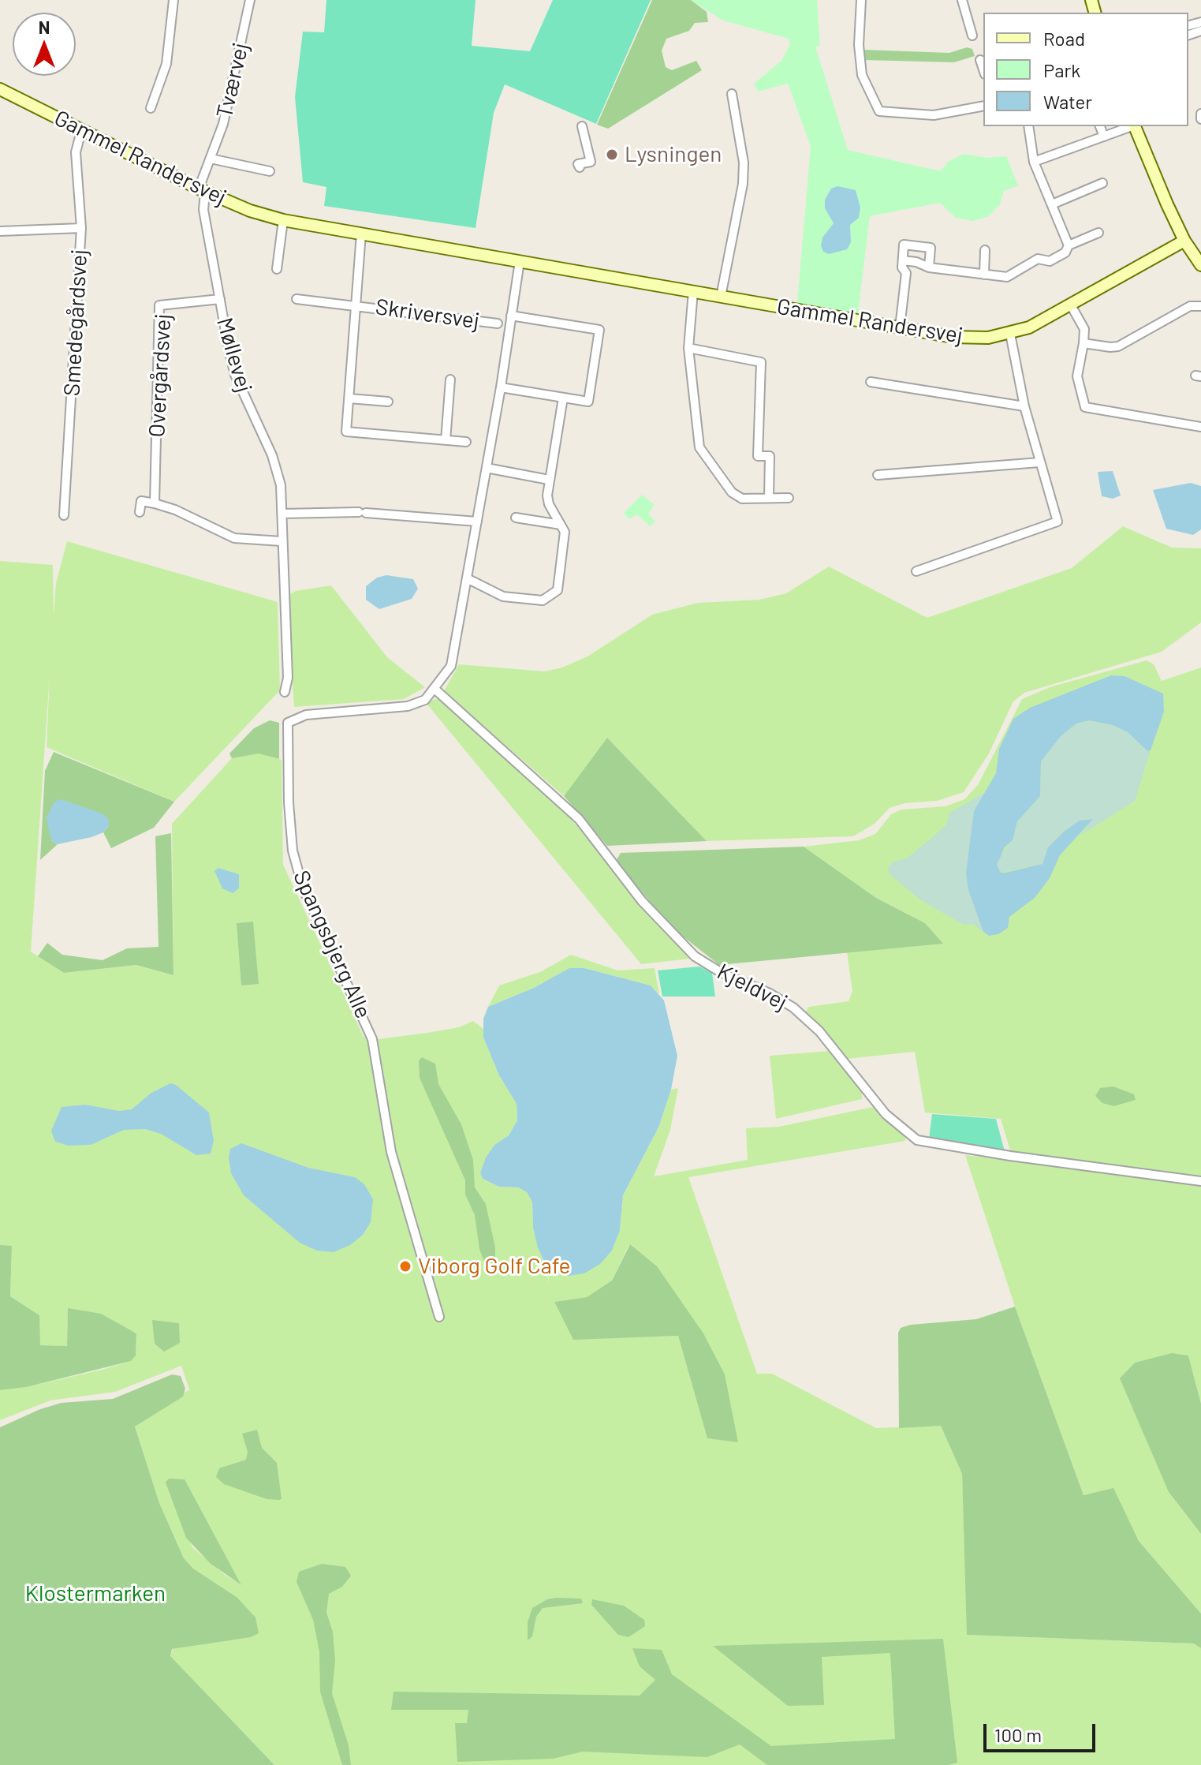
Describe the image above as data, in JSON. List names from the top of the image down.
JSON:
{
  "streets": {
    "street": [
      "Tværvej",
      "Gammel Randersvej",
      "Skriversvej",
      "Smedegårdsvej",
      "Møllevej",
      "Overgårdsvej",
      "Spangsbjerg Alle",
      "Kjeldvej"
    ]
  },
  "crossings": [
    ["Tværvej", "Gammel Randersvej"],
    ["Tværvej", "Møllevej"],
    ["Gammel Randersvej", "Skriversvej"],
    ["Gammel Randersvej", "Smedegårdsvej"],
    ["Gammel Randersvej", "Møllevej"],
    ["Gammel Randersvej", "Spangsbjerg Alle"],
    ["Møllevej", "Overgårdsvej"],
    ["Spangsbjerg Alle", "Kjeldvej"]
  ],
  "parks": ["Klostermarken"],
  "places": ["Lysningen", "Viborg Golf Cafe"],
  "legend": ["Road", "Park", "Water"],
  "scale_bar": "100 m",
  "north": "top"
}
